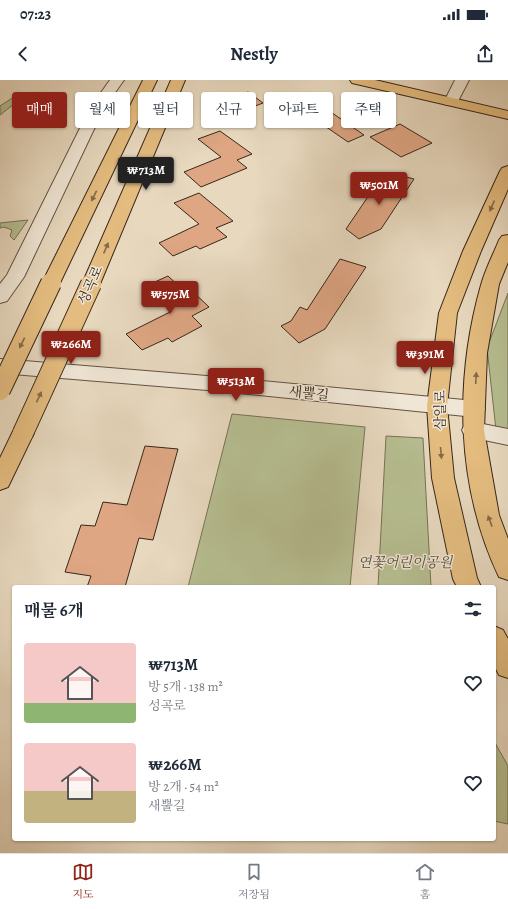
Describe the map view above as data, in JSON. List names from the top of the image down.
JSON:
{
  "streets": {
    "main road": ["성곡로", "삼일로"],
    "street": ["새뿔길"]
  },
  "crossings": [
    ["새뿔길", "삼일로"]
  ],
  "parks": ["연꽃어린이공원"],
  "page": {
    "status": "07:23",
    "header": "Nestly",
    "chip": [
      "매매",
      "월세",
      "필터",
      "신규",
      "아파트",
      "주택"
    ],
    "price": [
      "₩713M",
      "₩501M",
      "₩575M",
      "₩266M",
      "₩391M",
      "₩513M"
    ],
    "heading": "매물 6개",
    "list": [
      {
        "name": "₩713M",
        "note": "방 5개 · 138 m² · 성곡로"
      },
      {
        "name": "₩266M",
        "note": "방 2개 · 54 m² · 새뿔길"
      }
    ],
    "tabs": ["지도", "저장됨", "홈"]
  }
}
